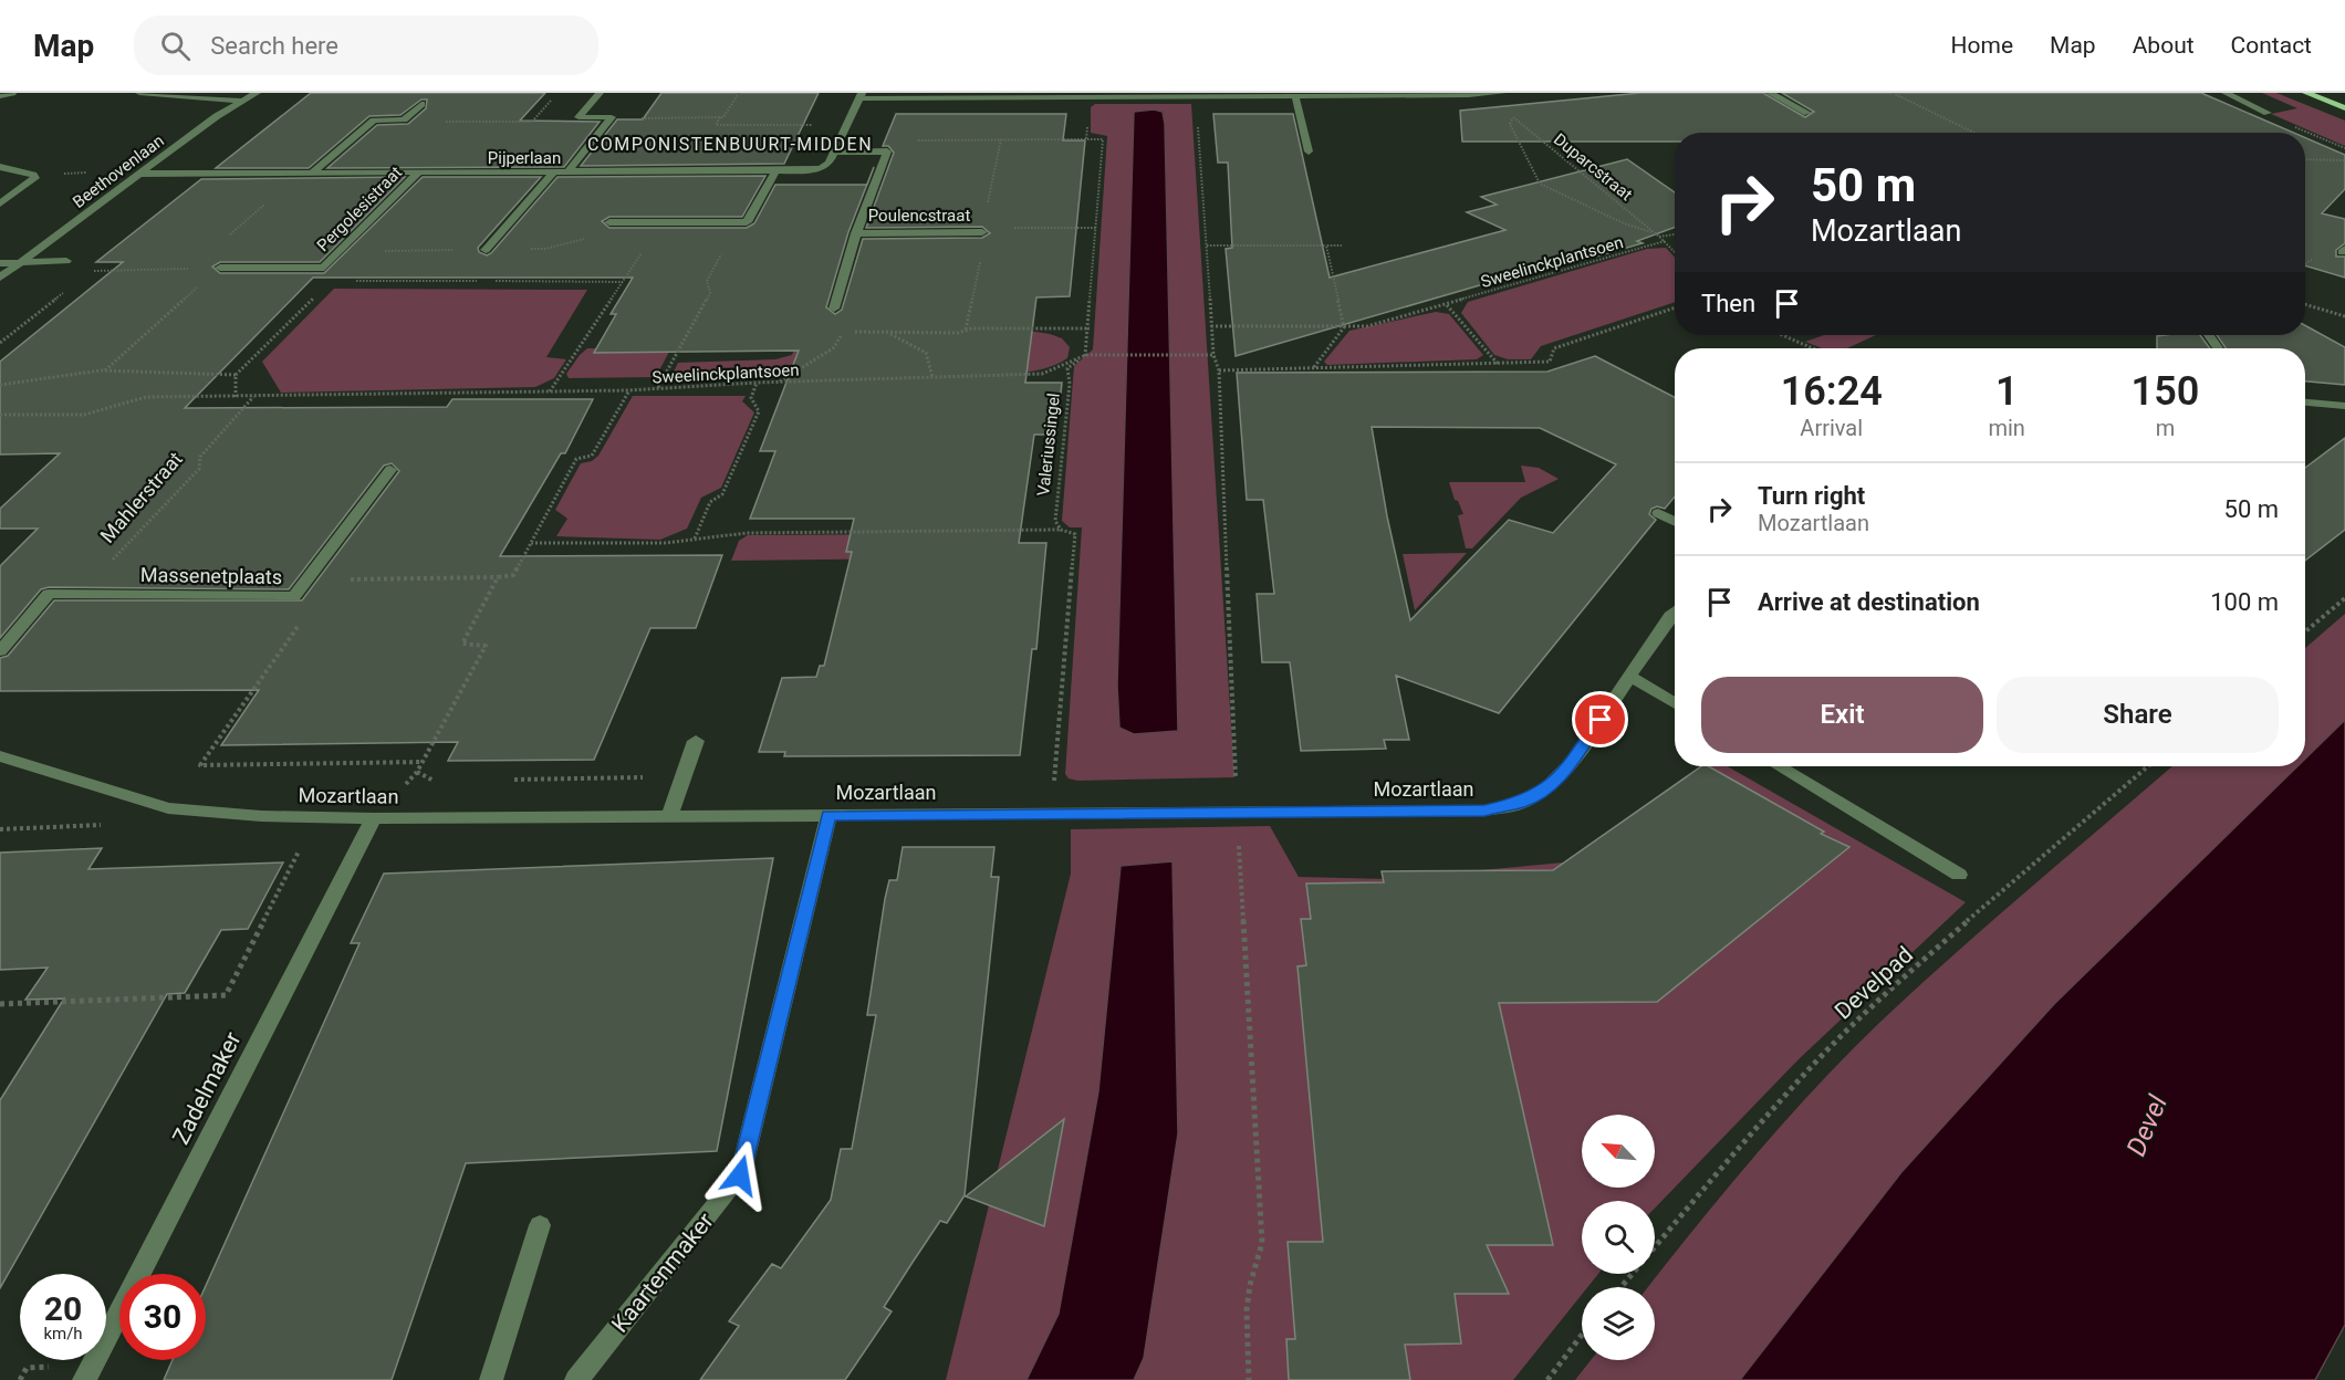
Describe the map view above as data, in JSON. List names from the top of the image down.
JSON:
{
  "streets": {
    "street": [
      "Pijperlaan",
      "Beethovenlaan",
      "Pergolesistraat",
      "Poulencstraat",
      "Massenetplaats",
      "Mozartlaan",
      "Zadelmaker",
      "Kaartenmaker"
    ],
    "path": [
      "Duparcstraat",
      "Sweelinckplantsoen",
      "Valeriussingel",
      "Mahlerstraat",
      "Develpad"
    ]
  },
  "crossings": [
    ["Pijperlaan", "Beethovenlaan"],
    ["Pijperlaan", "Pergolesistraat"],
    ["Duparcstraat", "Sweelinckplantsoen"],
    ["Sweelinckplantsoen", "Valeriussingel"],
    ["Sweelinckplantsoen", "Mahlerstraat"],
    ["Valeriussingel", "Mozartlaan"],
    ["Mahlerstraat", "Massenetplaats"],
    ["Mozartlaan", "Zadelmaker"],
    ["Mozartlaan", "Kaartenmaker"]
  ],
  "districts": ["COMPONISTENBUURT-MIDDEN"],
  "water": ["Devel"],
  "north": "top left",
  "page": {
    "header": "Map",
    "search": "Search here",
    "nav": [
      "Home",
      "Map",
      "About",
      "Contact"
    ],
    "turn": ["50 m", "Mozartlaan"],
    "then": "Then",
    "eta": [
      "16:24",
      "Arrival",
      "1",
      "min",
      "150",
      "m"
    ],
    "list": [
      {
        "name": "Turn right",
        "note": "Mozartlaan",
        "value": "50 m"
      },
      {
        "name": "Arrive at destination",
        "value": "100 m"
      }
    ],
    "buttons": ["Exit", "Share"],
    "speed": "20 km/h",
    "limit": "30"
  }
}
